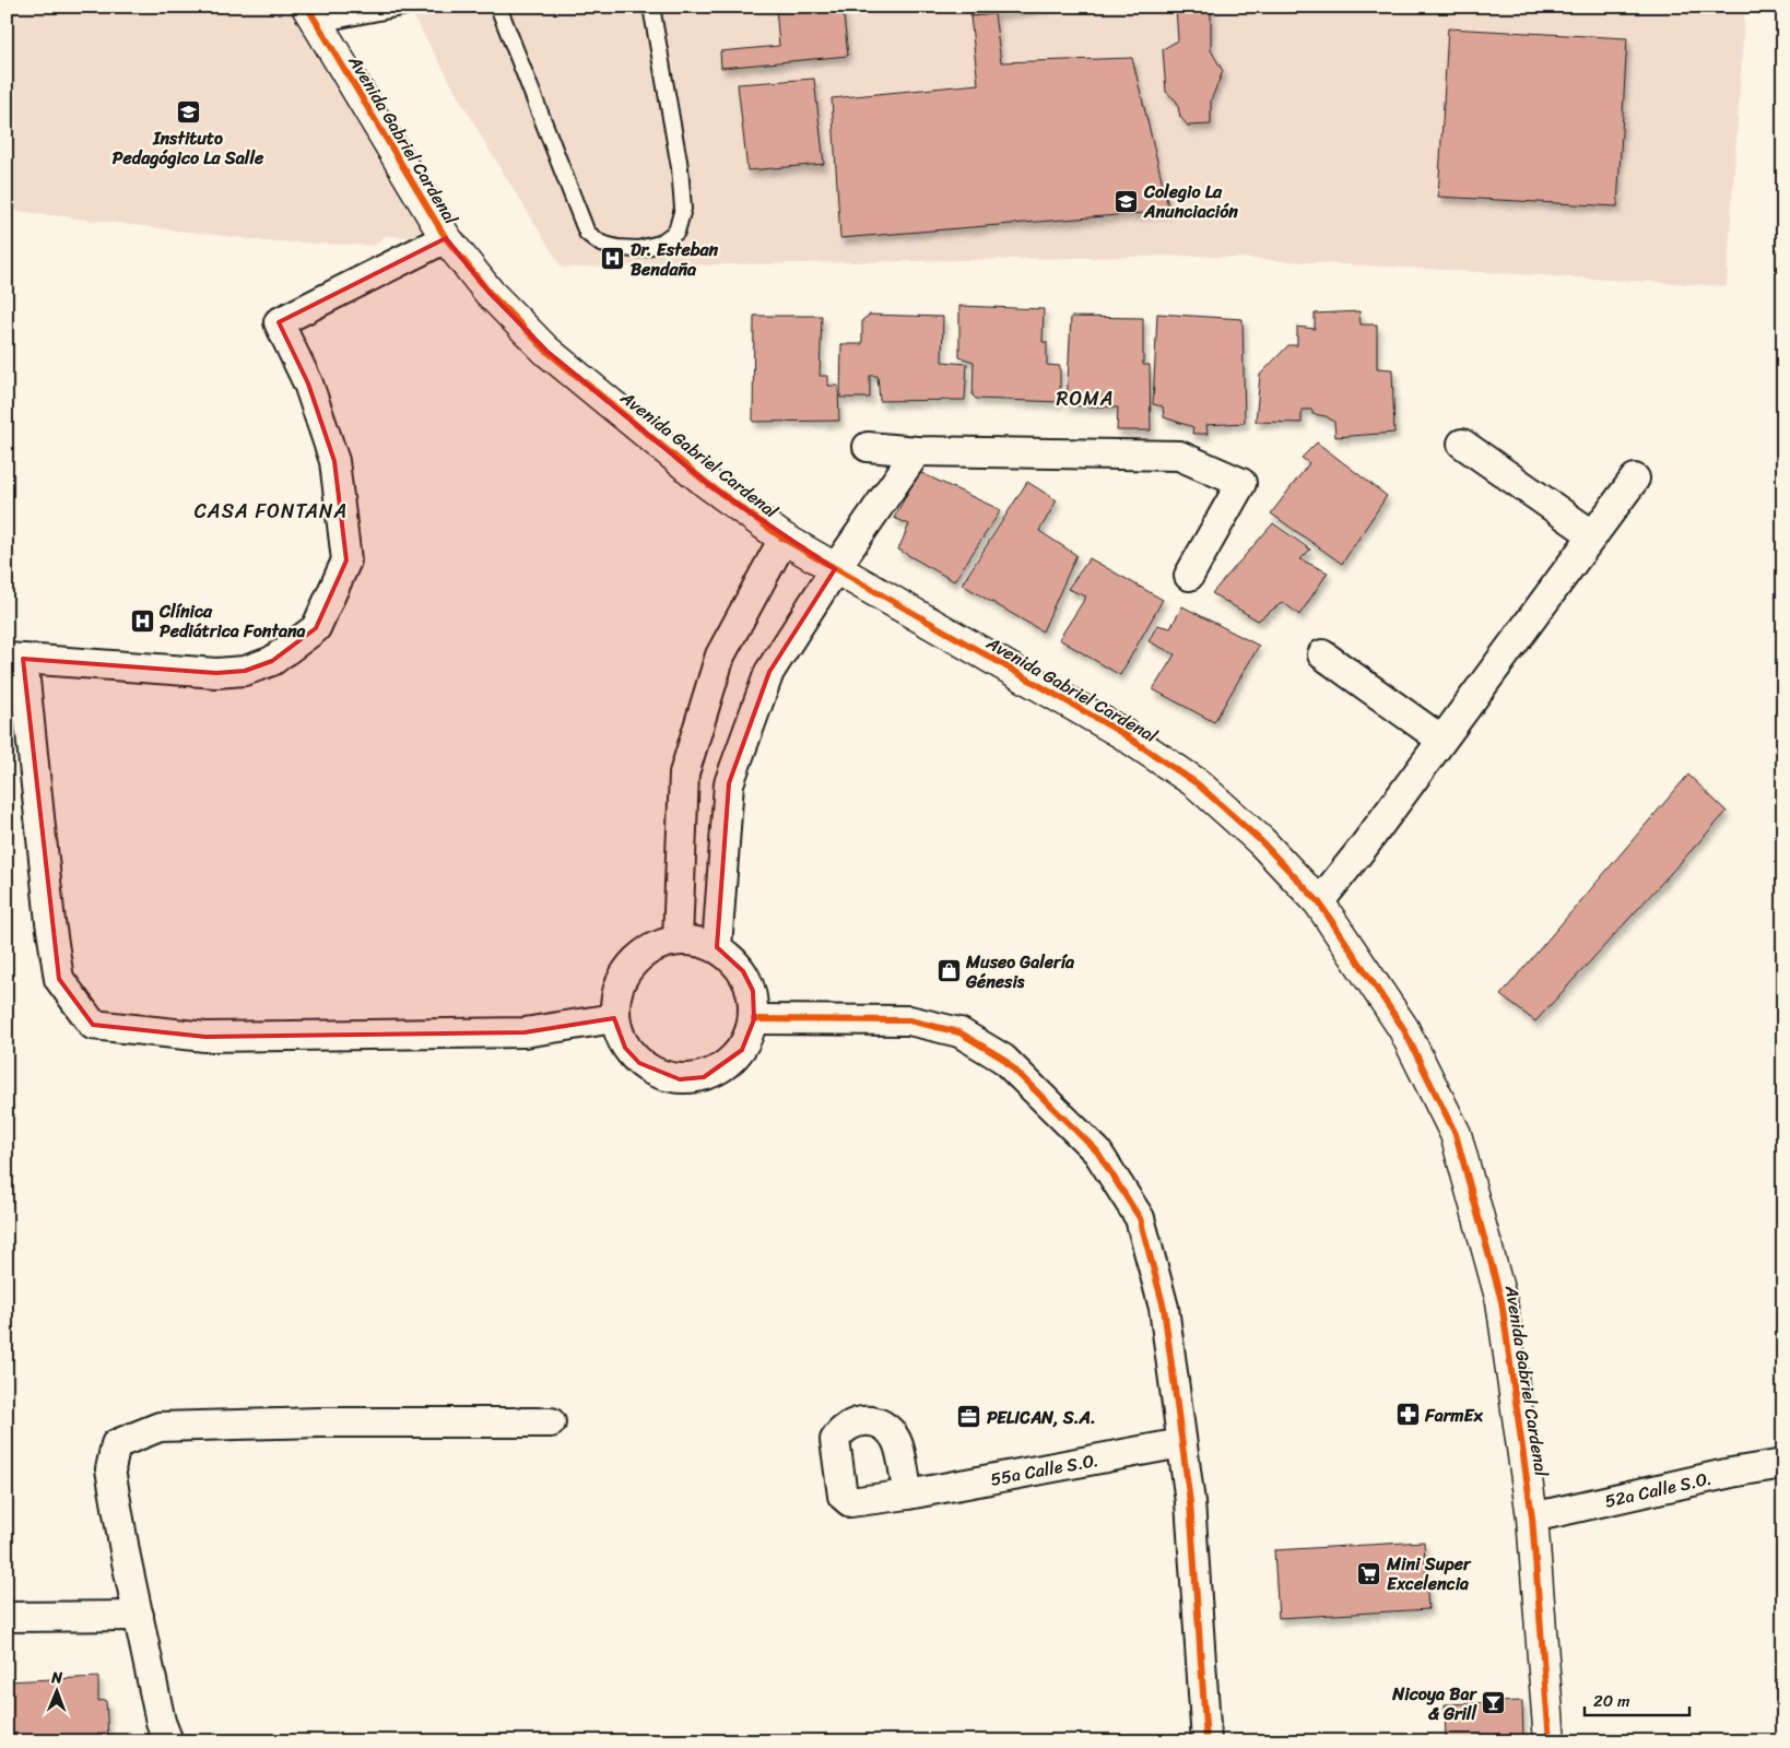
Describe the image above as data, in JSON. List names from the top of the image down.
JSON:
{
  "streets": {
    "street": ["Avenida Gabriel Cardenal", "55a Calle S.O.", "52a Calle S.O."]
  },
  "crossings": [
    ["Avenida Gabriel Cardenal", "52a Calle S.O."]
  ],
  "districts": ["ROMA", "CASA FONTANA"],
  "places": {
    "school or university": ["Instituto Pedagógico La Salle", "Colegio La Anunciación"],
    "hospital": ["Dr. Esteban Bendaña", "Clínica Pediátrica Fontana"],
    "shop": ["Museo Galería Génesis"],
    "pharmacy": ["FarmEx"],
    "office": ["PELICAN, S.A."],
    "supermarket": ["Mini Super Excelencia"],
    "bar": ["Nicoya Bar & Grill"]
  },
  "scale_bar": "20 m",
  "north": "top"
}
